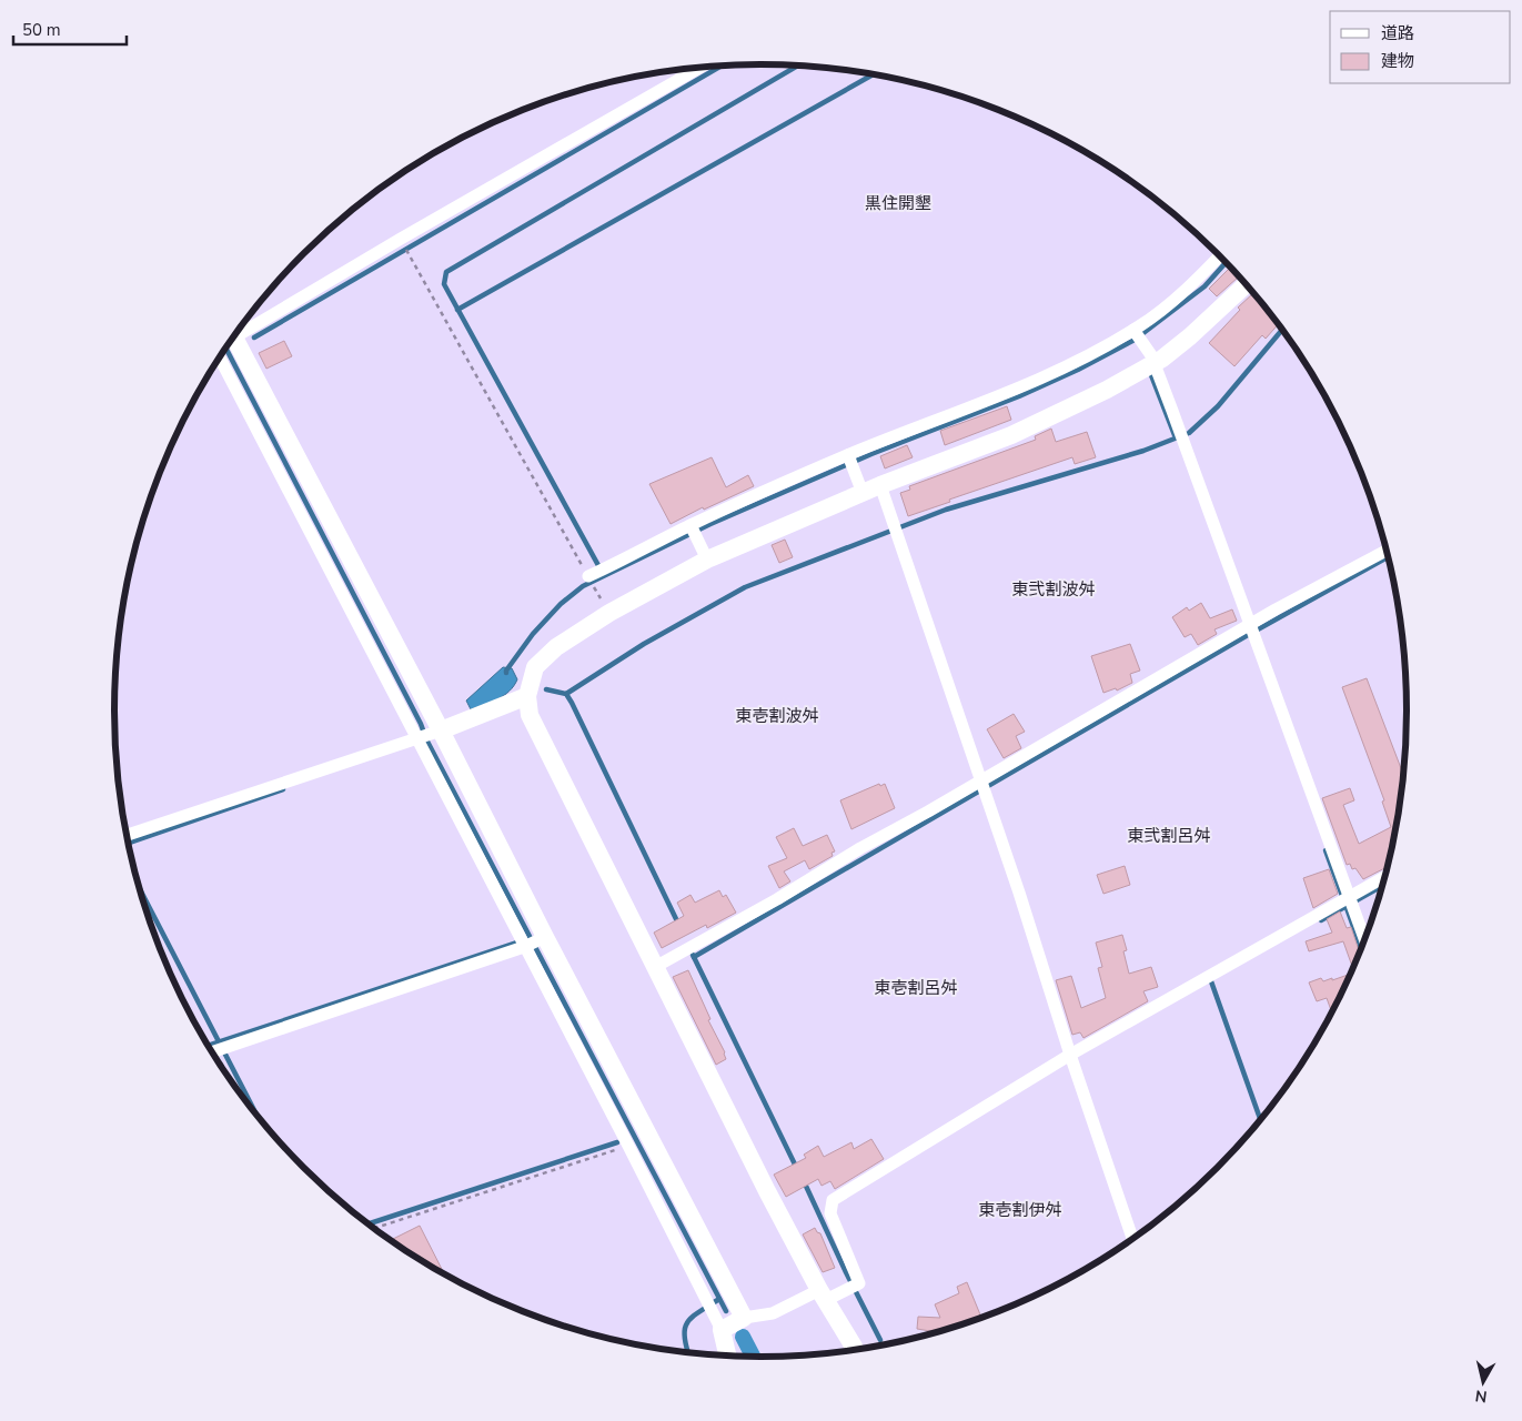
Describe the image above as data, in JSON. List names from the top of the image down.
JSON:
{
  "districts": [
    "黒住開墾",
    "東弐割波舛",
    "東壱割波舛",
    "東弐割呂舛",
    "東壱割呂舛",
    "東壱割伊舛"
  ],
  "legend": ["道路", "建物"],
  "scale_bar": "50 m",
  "north": "bottom"
}
